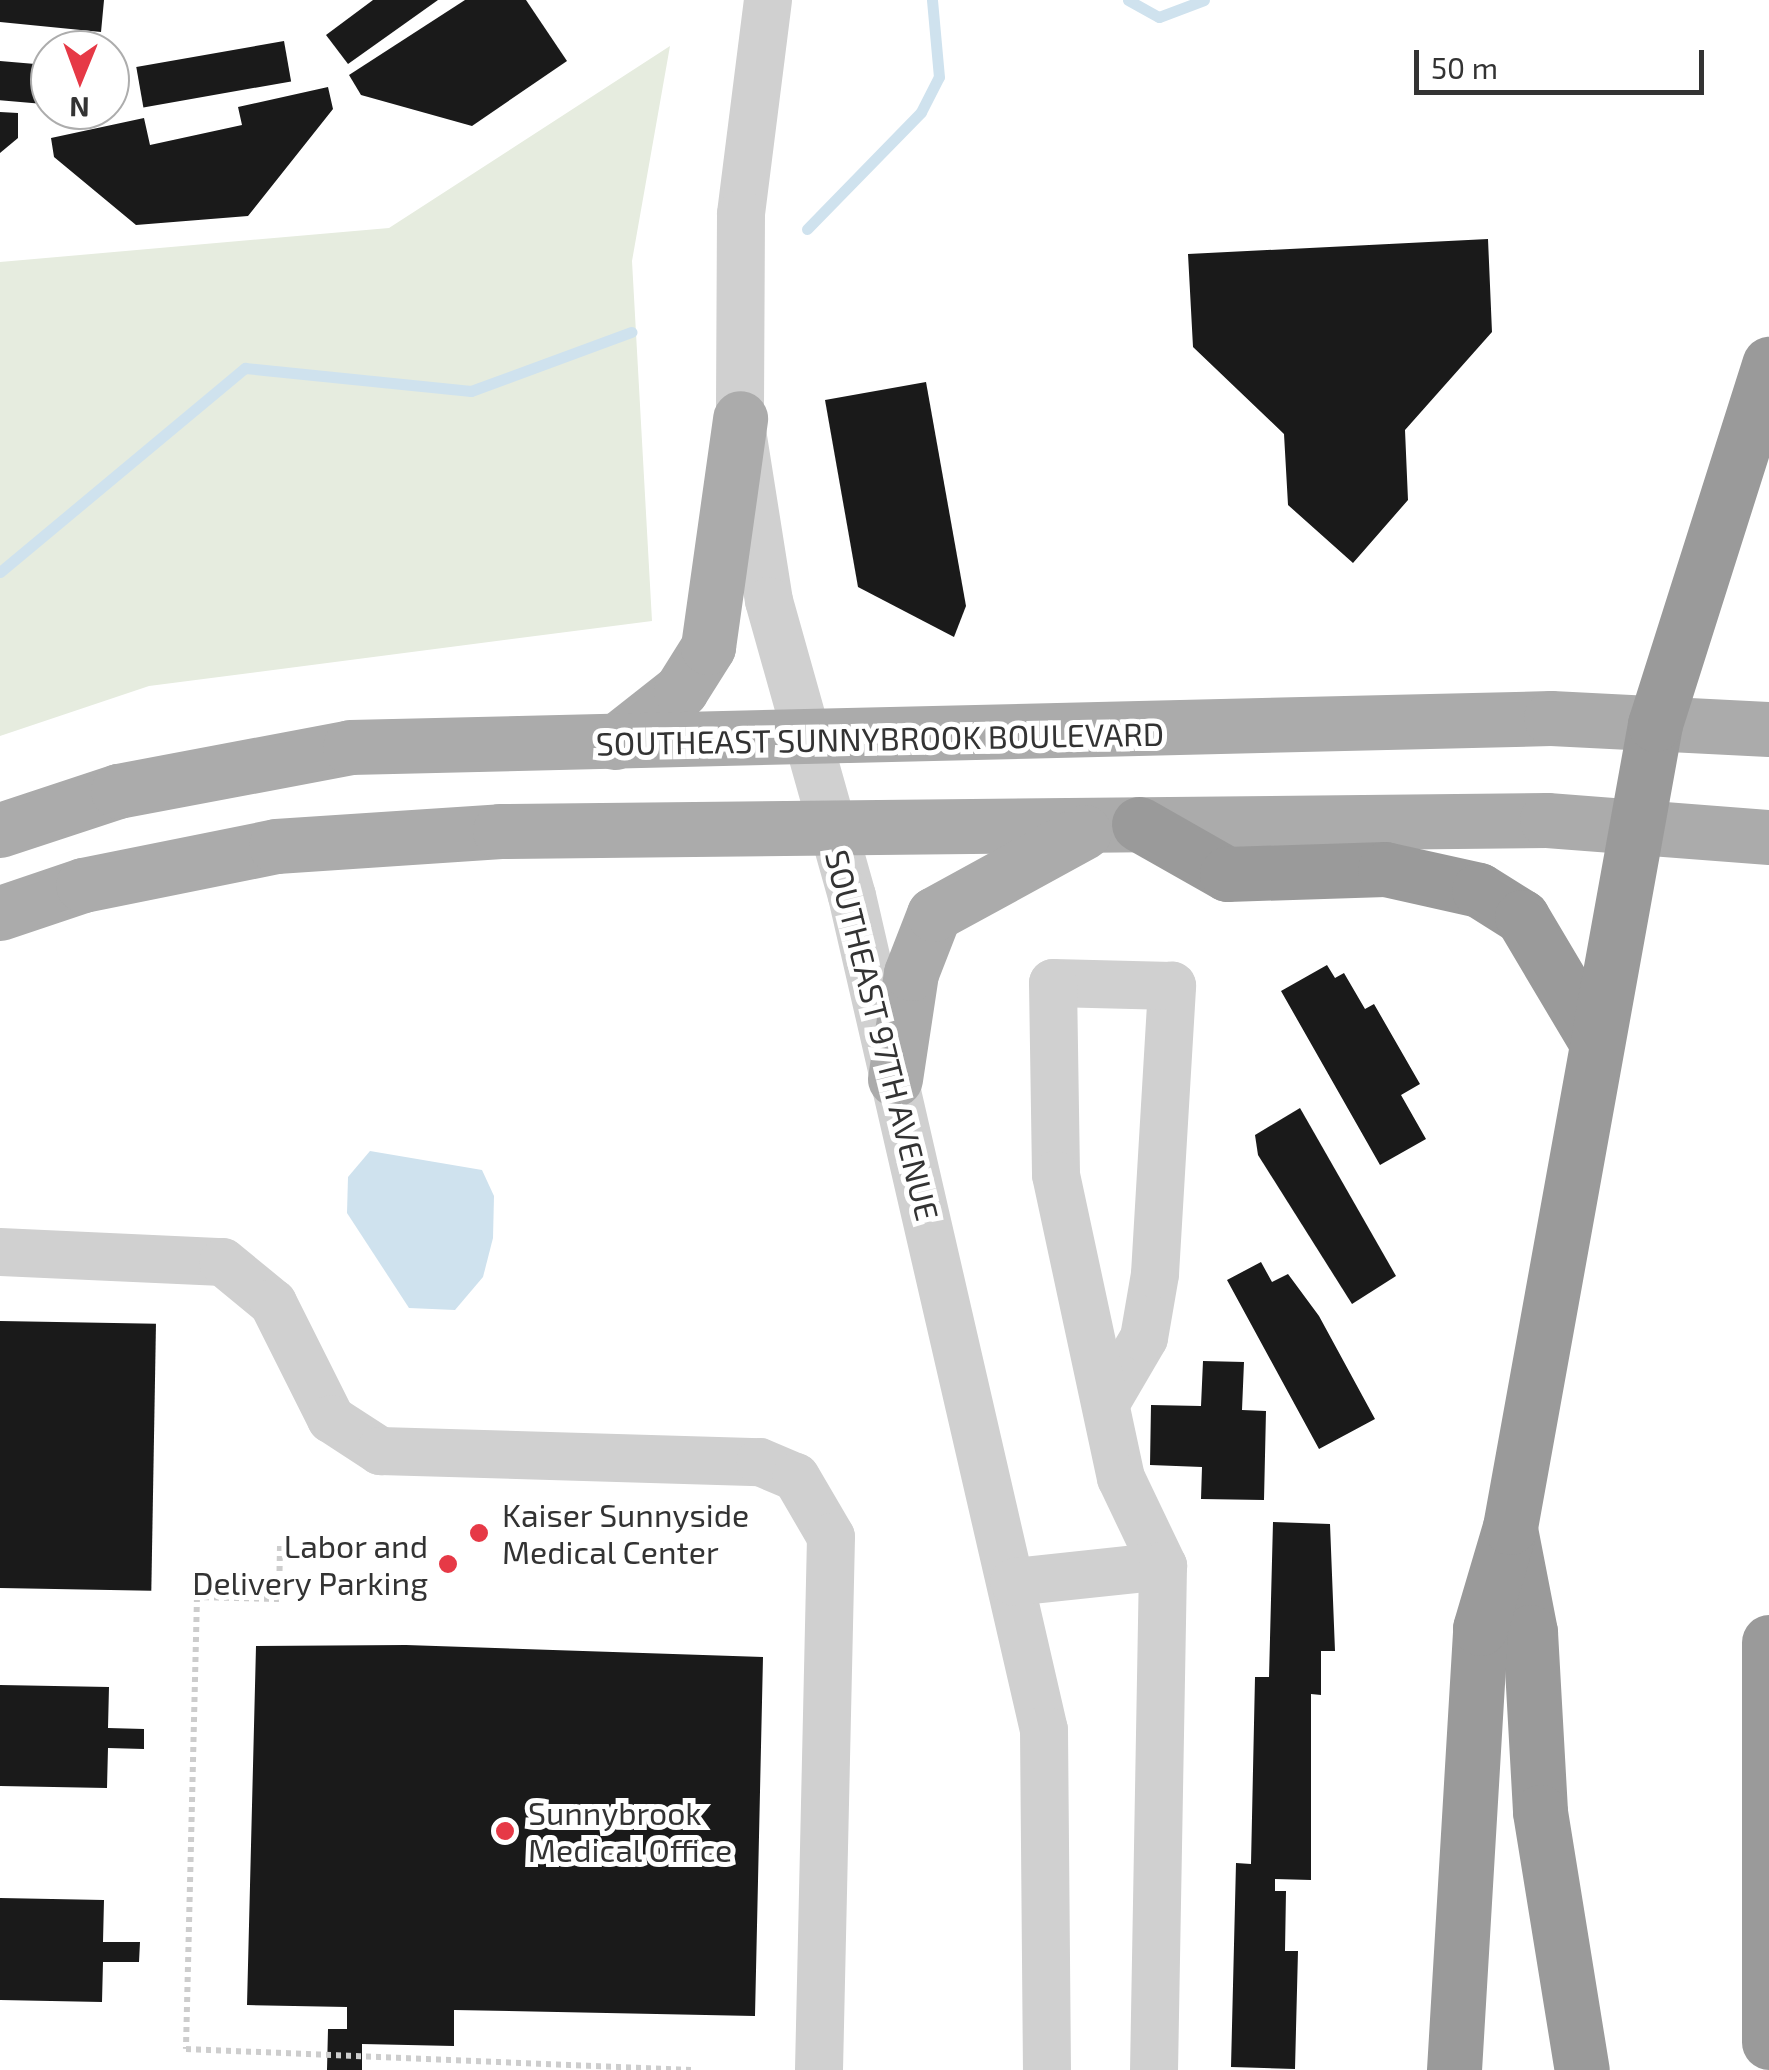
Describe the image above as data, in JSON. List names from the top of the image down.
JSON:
{
  "streets": {
    "main road": ["SOUTHEAST SUNNYBROOK BOULEVARD"],
    "street": ["SOUTHEAST 97TH AVENUE"]
  },
  "crossings": [
    ["SOUTHEAST SUNNYBROOK BOULEVARD", "SOUTHEAST 97TH AVENUE"]
  ],
  "places": ["Kaiser Sunnyside Medical Center", "Labor and Delivery Parking", "Sunnybrook Medical Office"],
  "scale_bar": "50 m",
  "north": "bottom"
}
